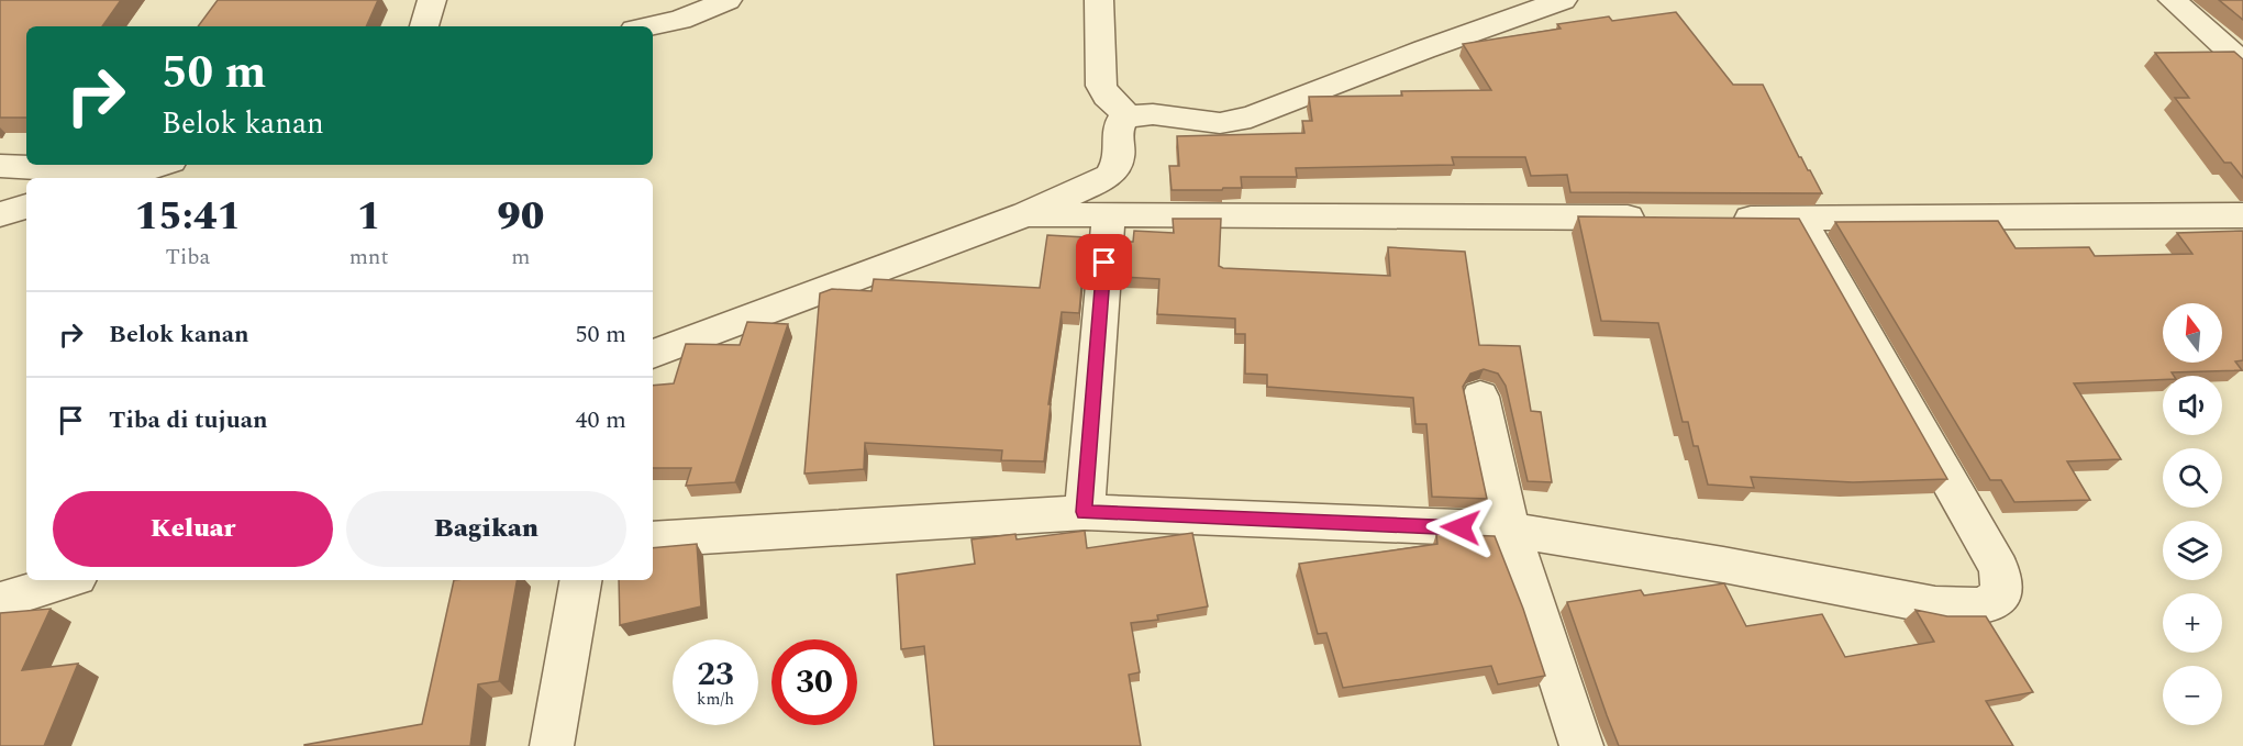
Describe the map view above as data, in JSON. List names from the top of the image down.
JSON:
{
  "north": "top",
  "page": {
    "turn": ["50 m", "Belok kanan"],
    "eta": [
      "15:41",
      "Tiba",
      "1",
      "mnt",
      "90",
      "m"
    ],
    "list": [
      {
        "name": "Belok kanan",
        "value": "50 m"
      },
      {
        "name": "Tiba di tujuan",
        "value": "40 m"
      }
    ],
    "map_buttons": ["+", "−"],
    "buttons": ["Keluar", "Bagikan"],
    "speed": "23 km/h",
    "limit": "30"
  }
}
